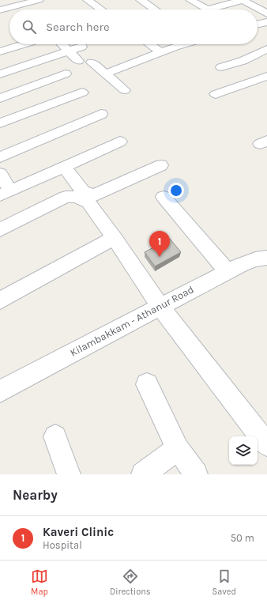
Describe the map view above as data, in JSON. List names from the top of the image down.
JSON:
{
  "streets": {
    "street": ["Kilambakkam - Athanur Road"]
  },
  "page": {
    "search": "Search here",
    "pins": "1",
    "heading": "Nearby",
    "list": [
      {
        "mark": "1",
        "name": "Kaveri Clinic",
        "note": "Hospital",
        "value": "50 m"
      }
    ],
    "nav": ["Map", "Directions", "Saved"]
  }
}
